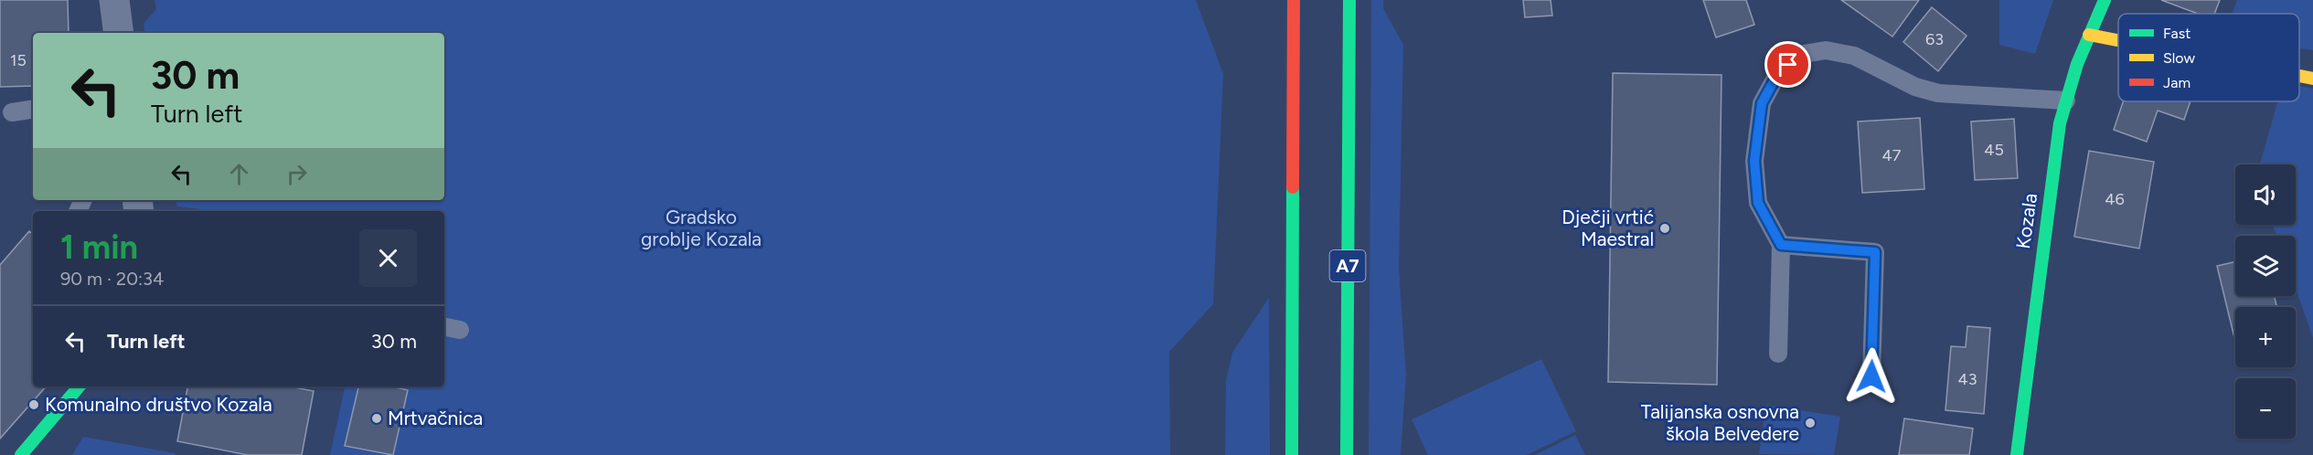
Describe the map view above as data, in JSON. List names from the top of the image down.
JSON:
{
  "streets": {
    "main road": ["Kozala", "A7"]
  },
  "parks": ["Gradsko groblje Kozala"],
  "places": [
    "Dječji vrtić Maestral",
    "Komunalno društvo Kozala",
    "Mrtvačnica",
    "Talijanska osnovna škola Belvedere"
  ],
  "house_numbers": [
    "63",
    "15",
    "45",
    "47",
    "46",
    "43"
  ],
  "legend": ["Fast", "Slow", "Jam"],
  "page": {
    "turn": ["30 m", "Turn left"],
    "map_buttons": ["+", "−"],
    "heading": ["1 min", "90 m · 20:34"],
    "list": [
      {
        "name": "Turn left",
        "value": "30 m"
      }
    ]
  }
}
